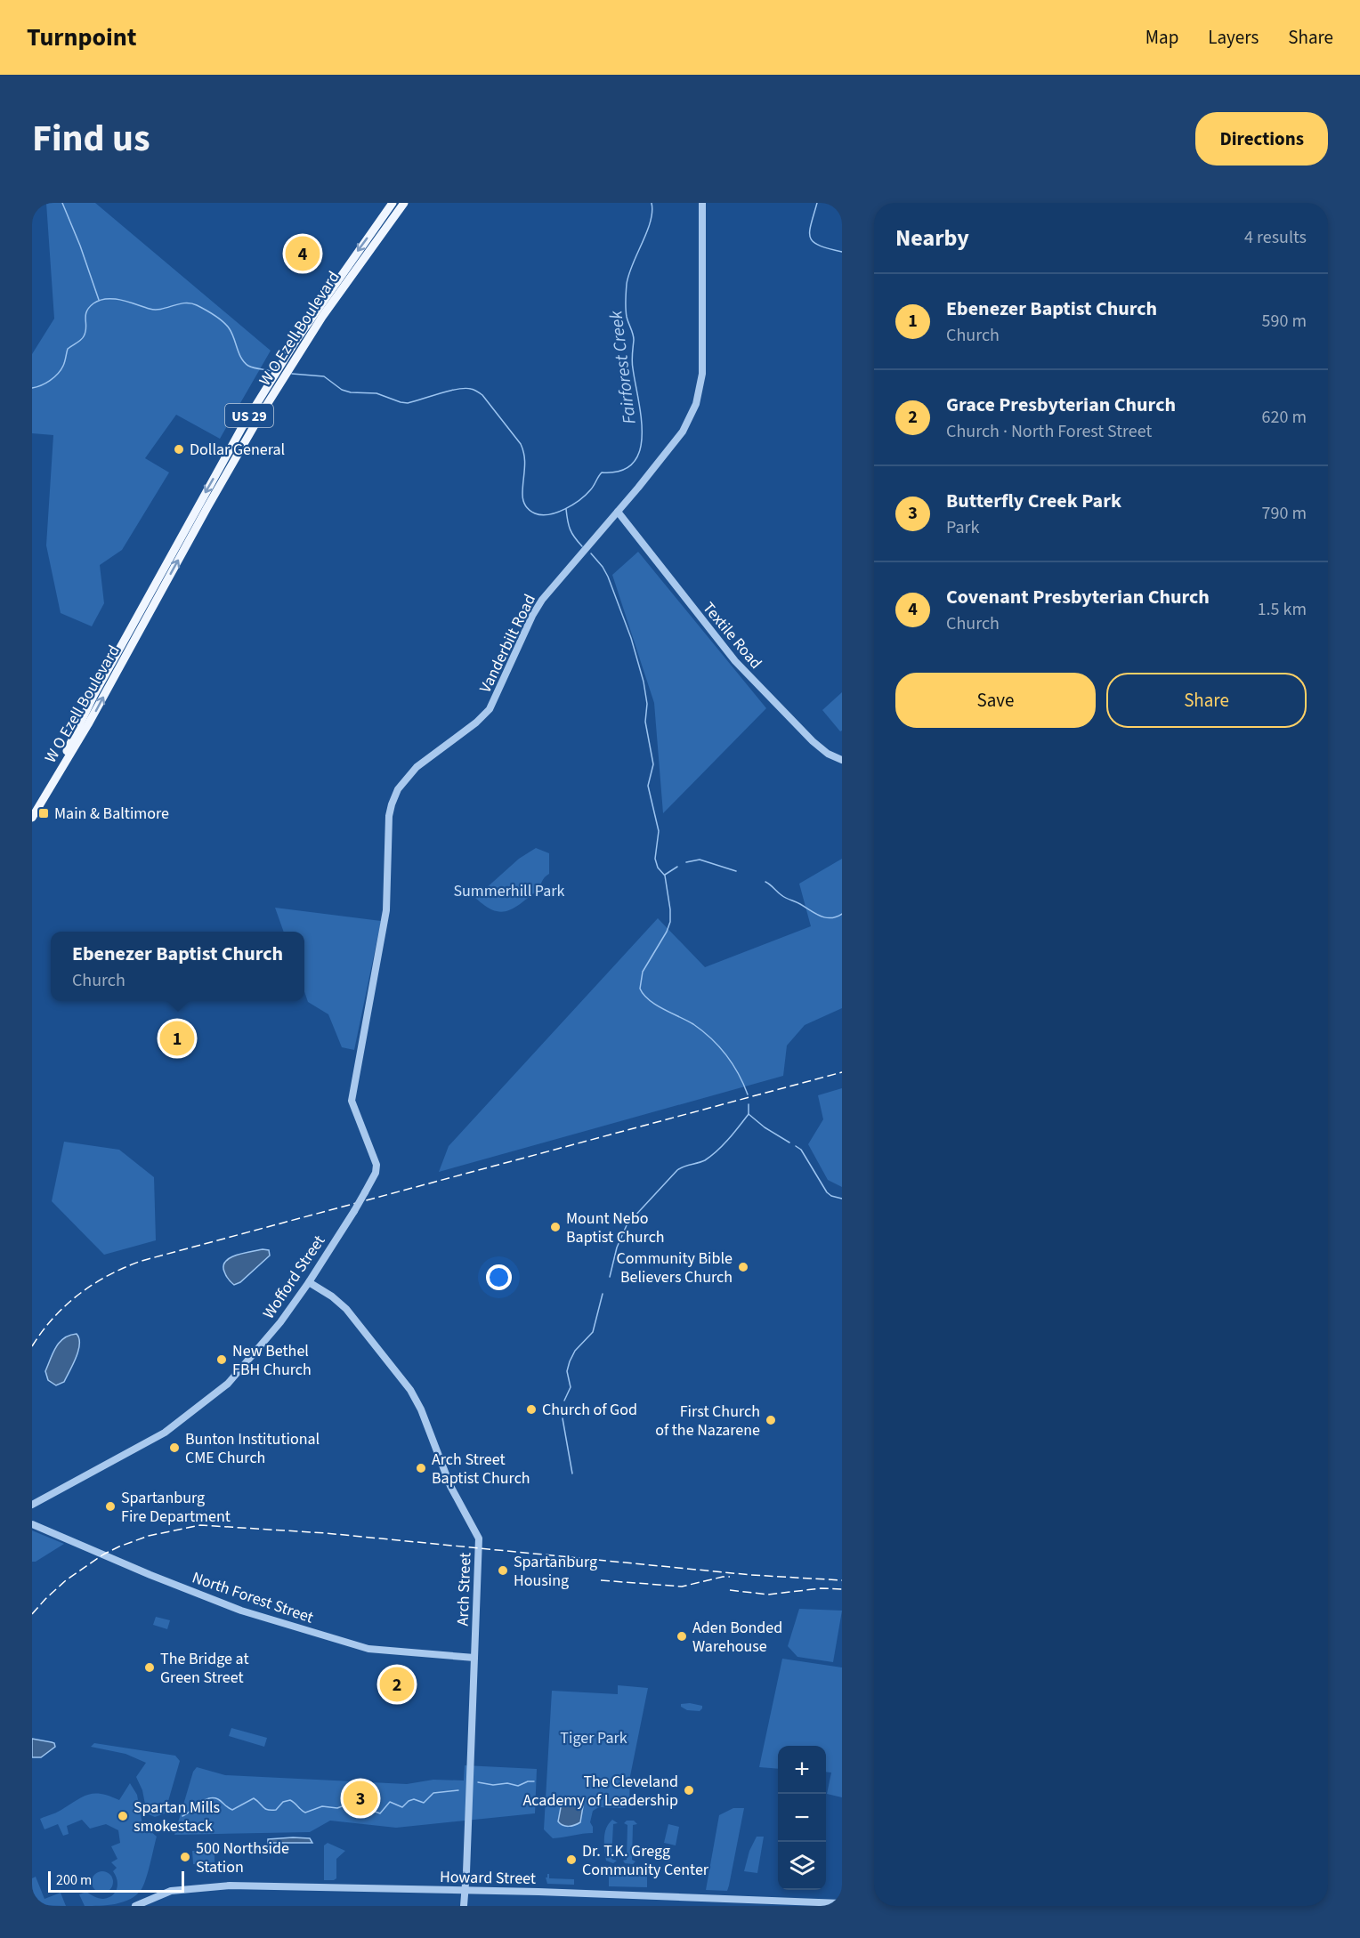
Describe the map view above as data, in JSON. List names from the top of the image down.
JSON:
{
  "streets": {
    "main road": ["W O Ezell Boulevard", "US 29"],
    "street": [
      "Textile Road",
      "Vanderbilt Road",
      "Wofford Street",
      "Arch Street",
      "North Forest Street",
      "Howard Street"
    ]
  },
  "crossings": [
    ["Textile Road", "Vanderbilt Road"],
    ["Vanderbilt Road", "Wofford Street"],
    ["Wofford Street", "Arch Street"],
    ["Arch Street", "North Forest Street"],
    ["Arch Street", "Howard Street"]
  ],
  "water": ["Fairforest Creek"],
  "parks": ["Summerhill Park", "Tiger Park"],
  "places": {
    "other": [
      "Dollar General",
      "Mount Nebo Baptist Church",
      "Community Bible Believers Church",
      "New Bethel FBH Church",
      "Church of God",
      "First Church of the Nazarene",
      "Bunton Institutional CME Church",
      "Arch Street Baptist Church",
      "Spartanburg Fire Department",
      "Spartanburg Housing",
      "Aden Bonded Warehouse",
      "The Bridge at Green Street",
      "The Cleveland Academy of Leadership",
      "Spartan Mills smokestack",
      "500 Northside Station",
      "Dr. T.K. Gregg Community Center"
    ],
    "transit": ["Main & Baltimore"]
  },
  "scale_bar": "200 m",
  "page": {
    "header": "Turnpoint",
    "nav": ["Map", "Layers", "Share"],
    "title": "Find us",
    "buttons": [
      "Directions",
      ["Save", "Share"]
    ],
    "heading": ["Nearby", "4 results"],
    "pins": [
      "4",
      "1",
      "2",
      "3"
    ],
    "list": [
      {
        "mark": "1",
        "name": "Ebenezer Baptist Church",
        "note": "Church",
        "value": "590 m"
      },
      {
        "mark": "2",
        "name": "Grace Presbyterian Church",
        "note": "Church · North Forest Street",
        "value": "620 m"
      },
      {
        "mark": "3",
        "name": "Butterfly Creek Park",
        "note": "Park",
        "value": "790 m"
      },
      {
        "mark": "4",
        "name": "Covenant Presbyterian Church",
        "note": "Church",
        "value": "1.5 km"
      }
    ],
    "popup": ["Ebenezer Baptist Church", "Church"],
    "map_buttons": ["+", "−"],
    "scale": "200 m"
  }
}
